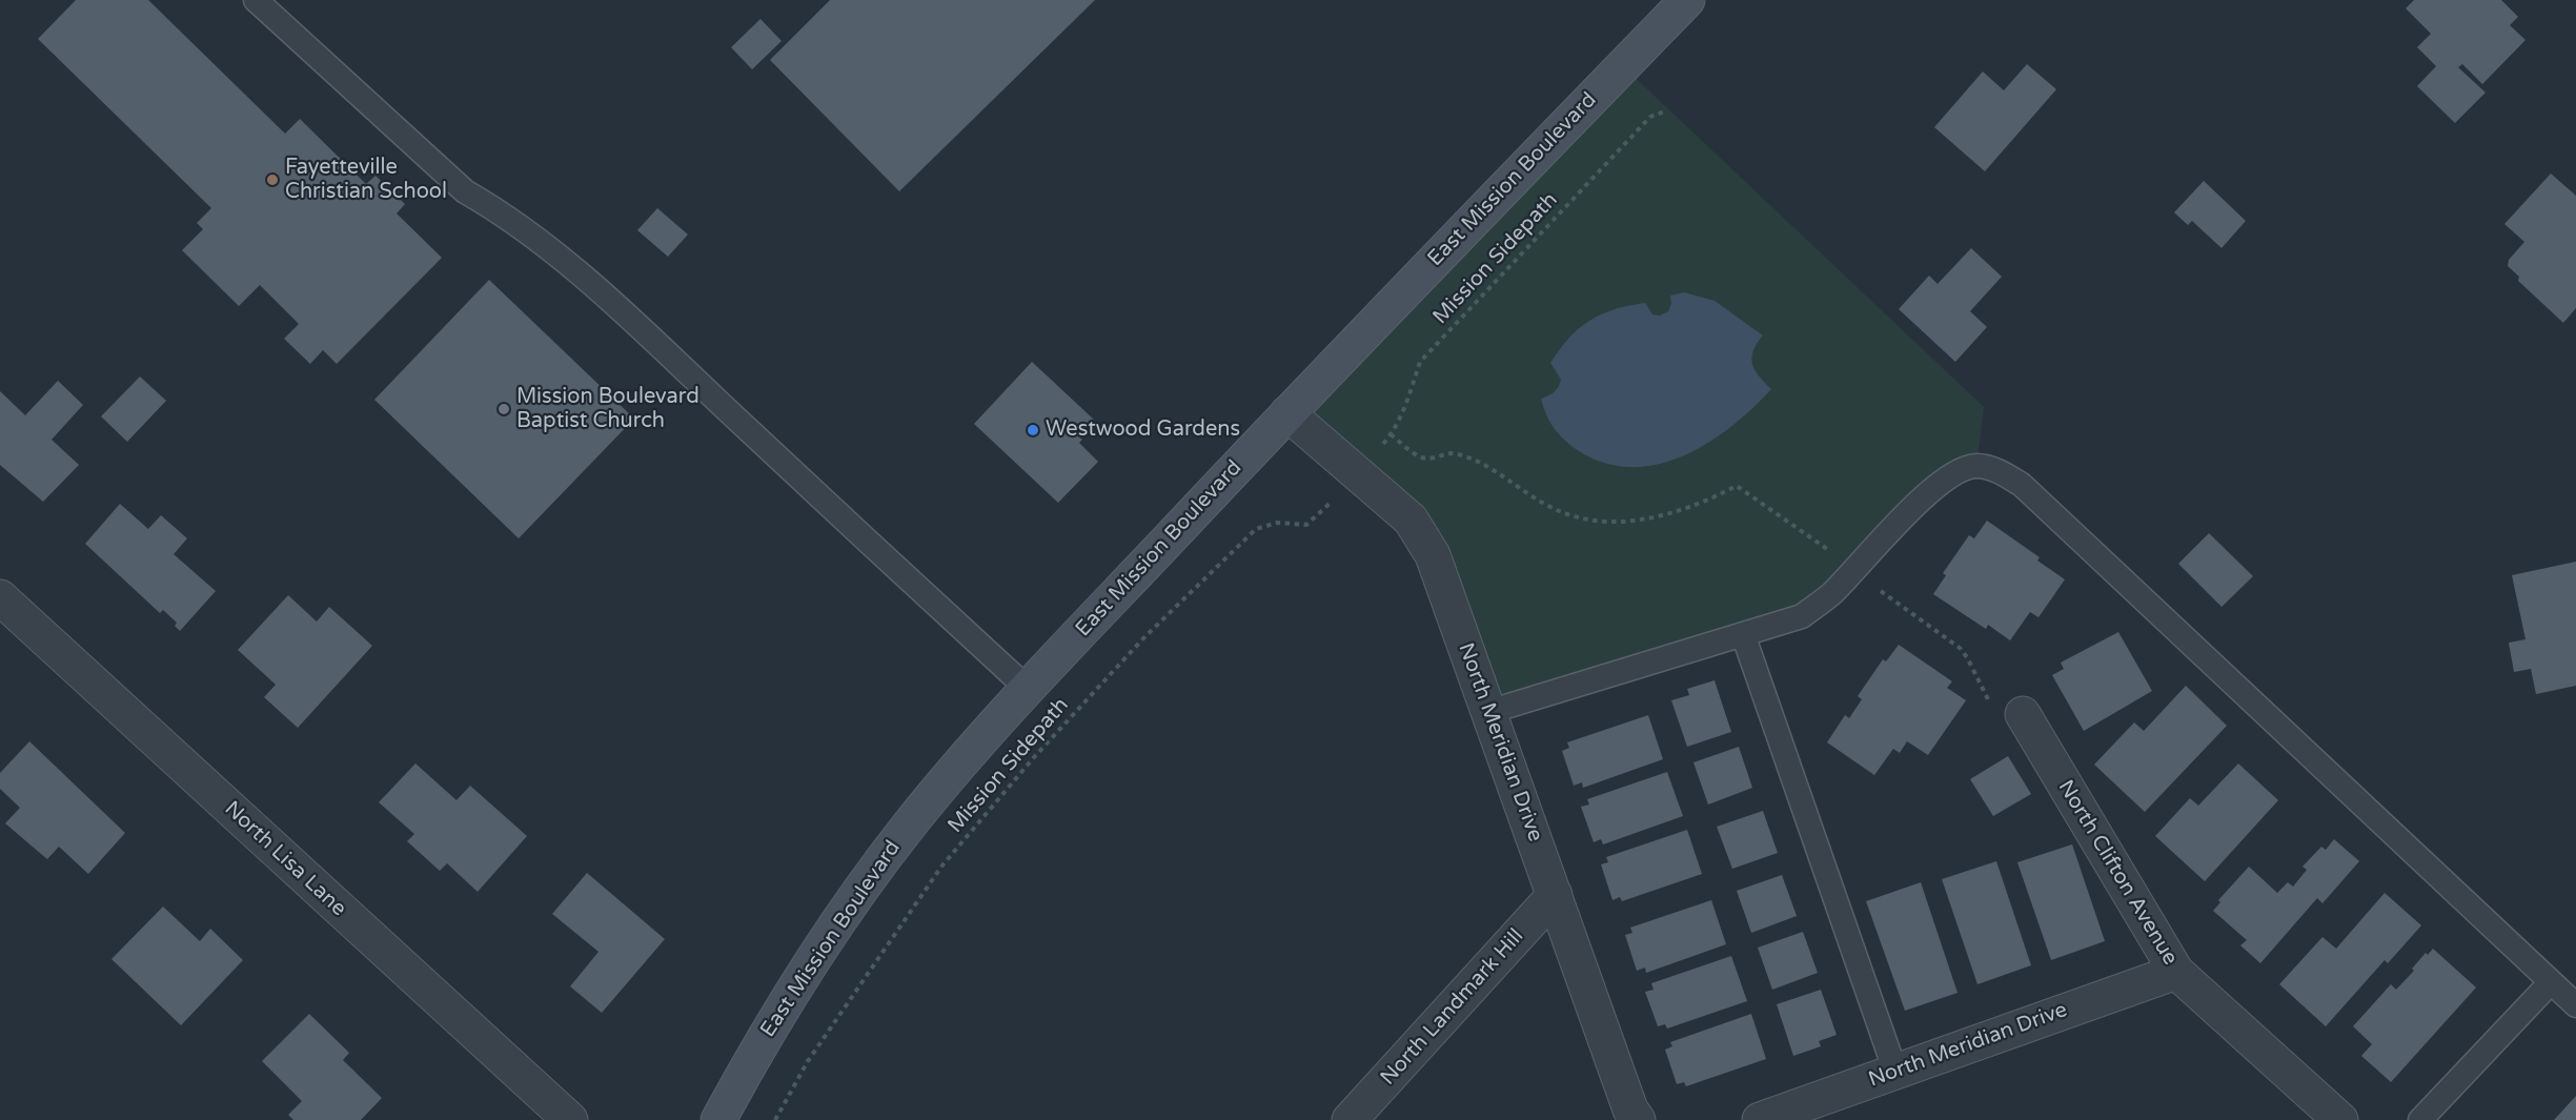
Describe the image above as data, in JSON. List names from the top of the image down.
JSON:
{
  "streets": {
    "main road": ["East Mission Boulevard"],
    "street": [
      "North Meridian Drive",
      "North Lisa Lane",
      "North Clifton Avenue",
      "North Landmark Hill"
    ],
    "path": ["Mission Sidepath"]
  },
  "crossings": [
    ["East Mission Boulevard", "North Meridian Drive"],
    ["North Meridian Drive", "North Clifton Avenue"],
    ["North Meridian Drive", "North Landmark Hill"]
  ],
  "places": ["Fayetteville Christian School", "Mission Boulevard Baptist Church", "Westwood Gardens"]
}
